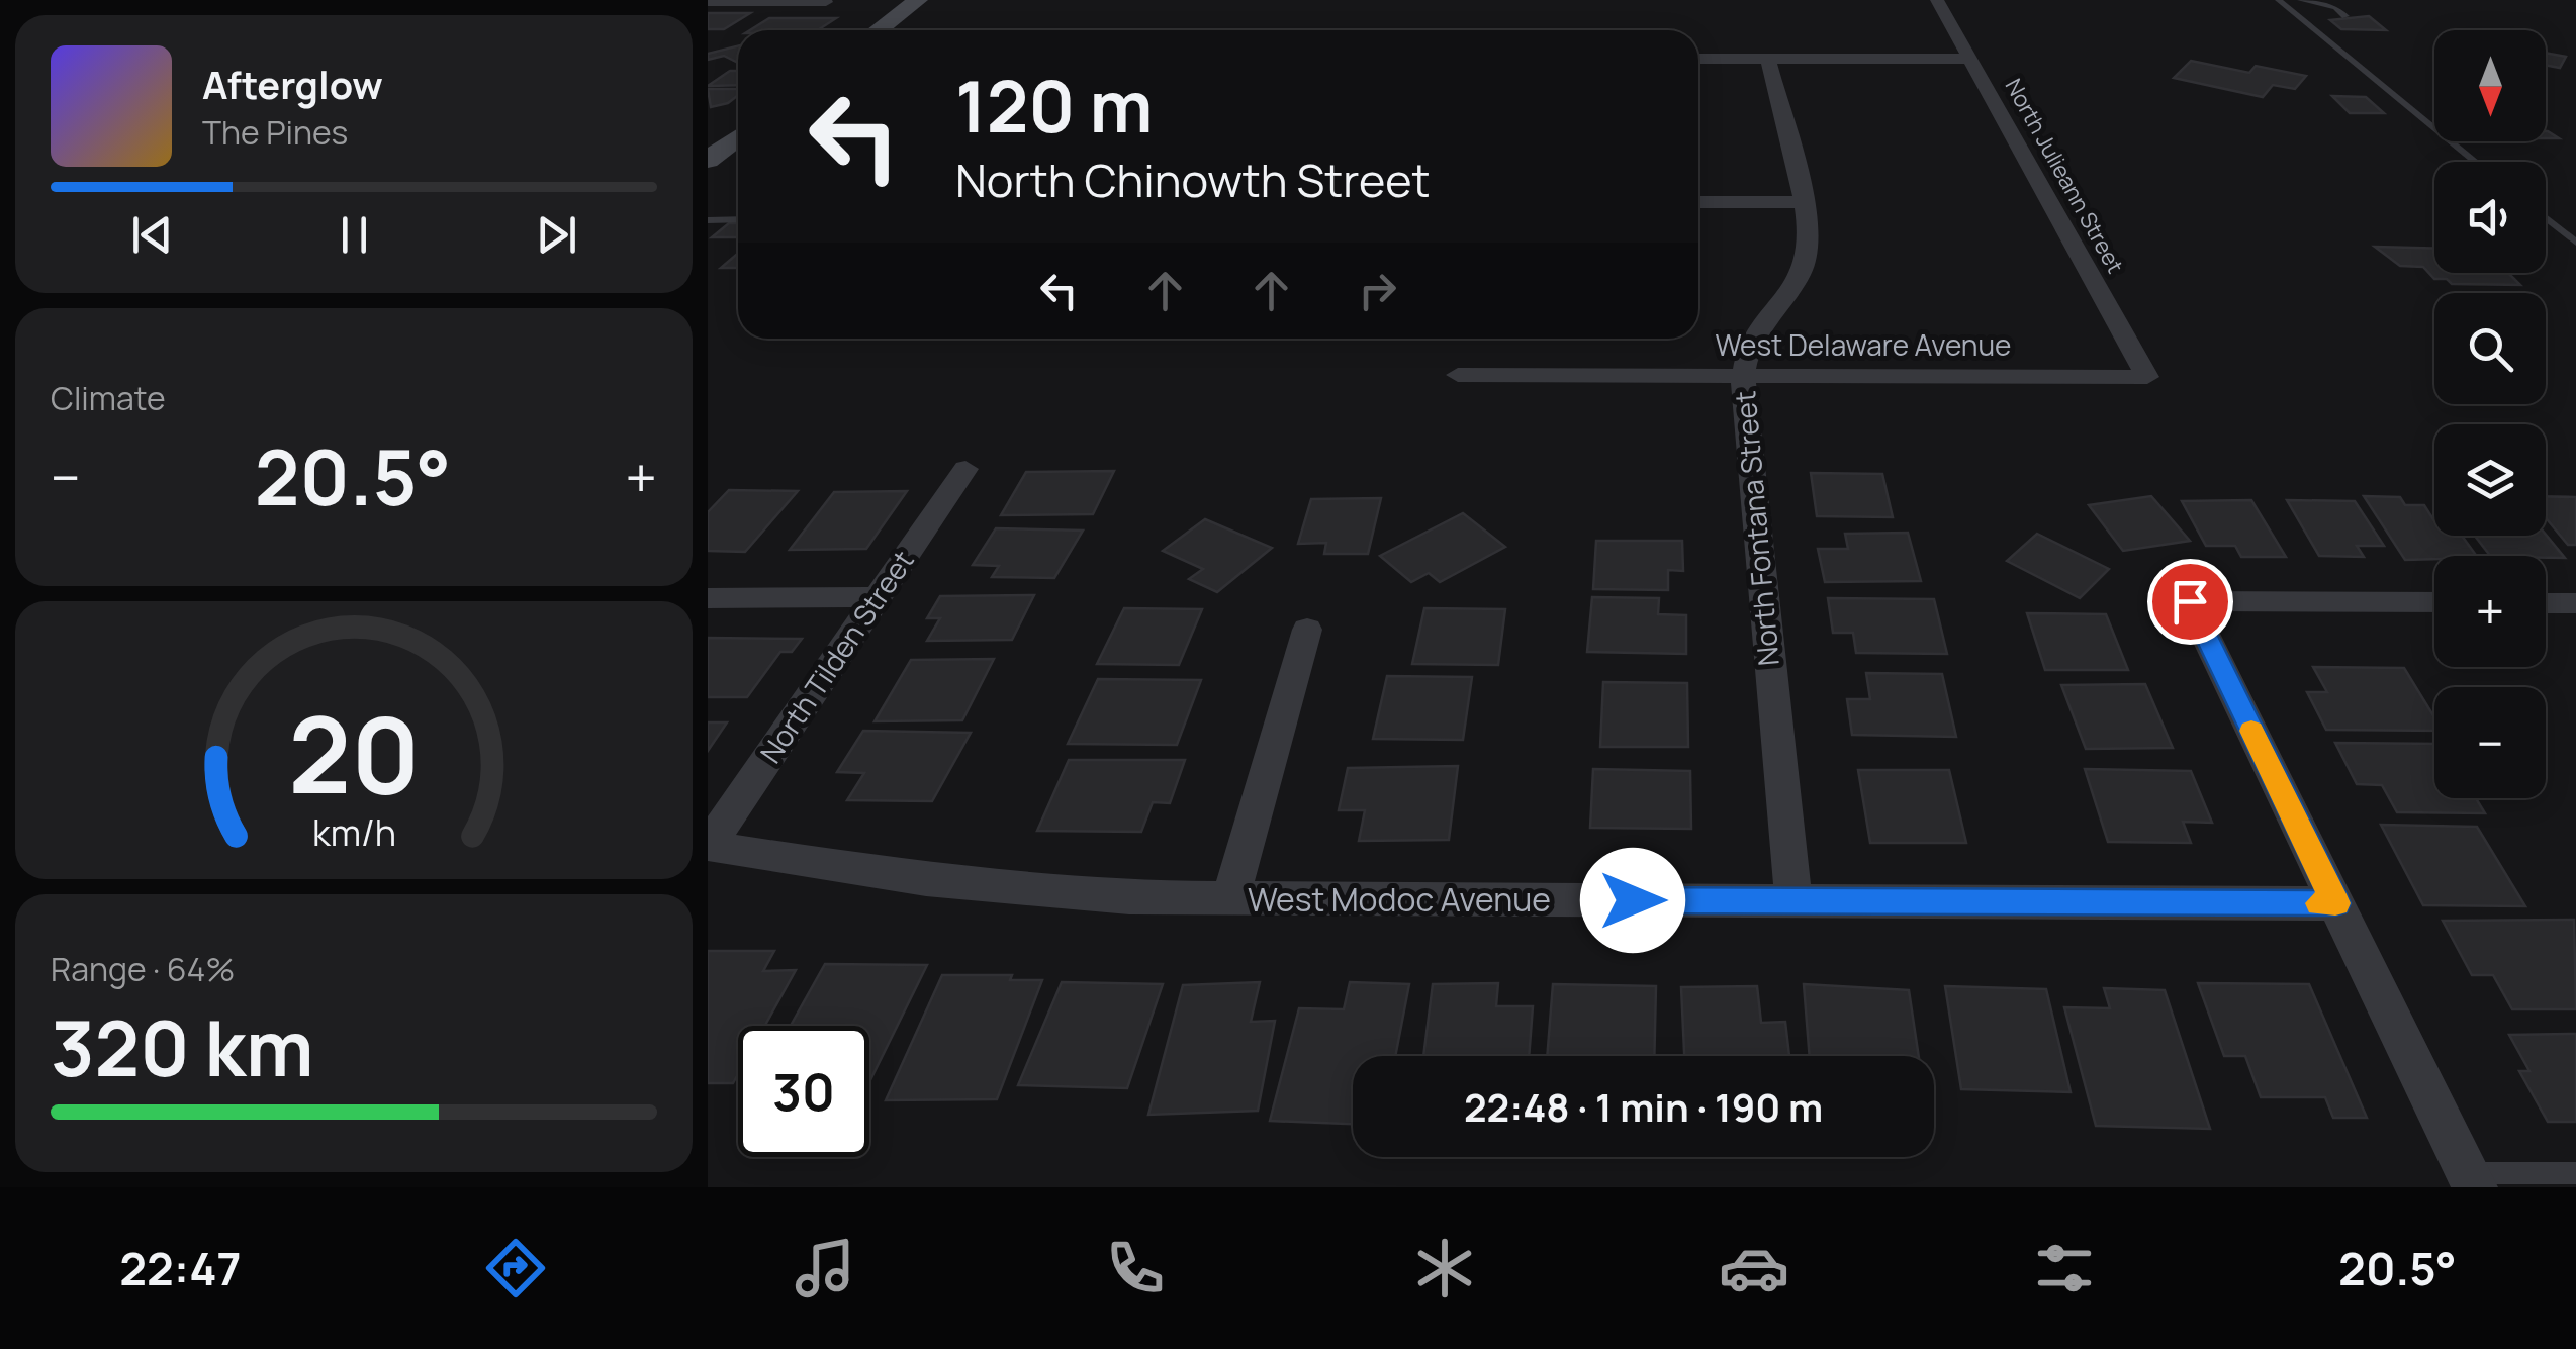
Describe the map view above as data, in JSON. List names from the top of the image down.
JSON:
{
  "streets": {
    "street": [
      "North Julieann Street",
      "West Delaware Avenue",
      "North Fontana Street",
      "North Tilden Street",
      "West Modoc Avenue"
    ]
  },
  "crossings": [
    ["North Julieann Street", "West Delaware Avenue"],
    ["West Delaware Avenue", "North Fontana Street"],
    ["North Fontana Street", "West Modoc Avenue"],
    ["North Tilden Street", "West Modoc Avenue"]
  ],
  "north": "bottom",
  "page": {
    "map_buttons": ["+", "−"],
    "turn": ["120 m", "North Chinowth Street"],
    "song": ["Afterglow", "The Pines"],
    "tile": [
      "Climate",
      ["Range · 64%", "320 km"]
    ],
    "heat": ["−", "20.5°", "+"],
    "limit": "30",
    "trip": "22:48 · 1 min · 190 m",
    "tabs": ["22:47", "20.5°"],
    "gauge": ["20", "km/h"]
  }
}
